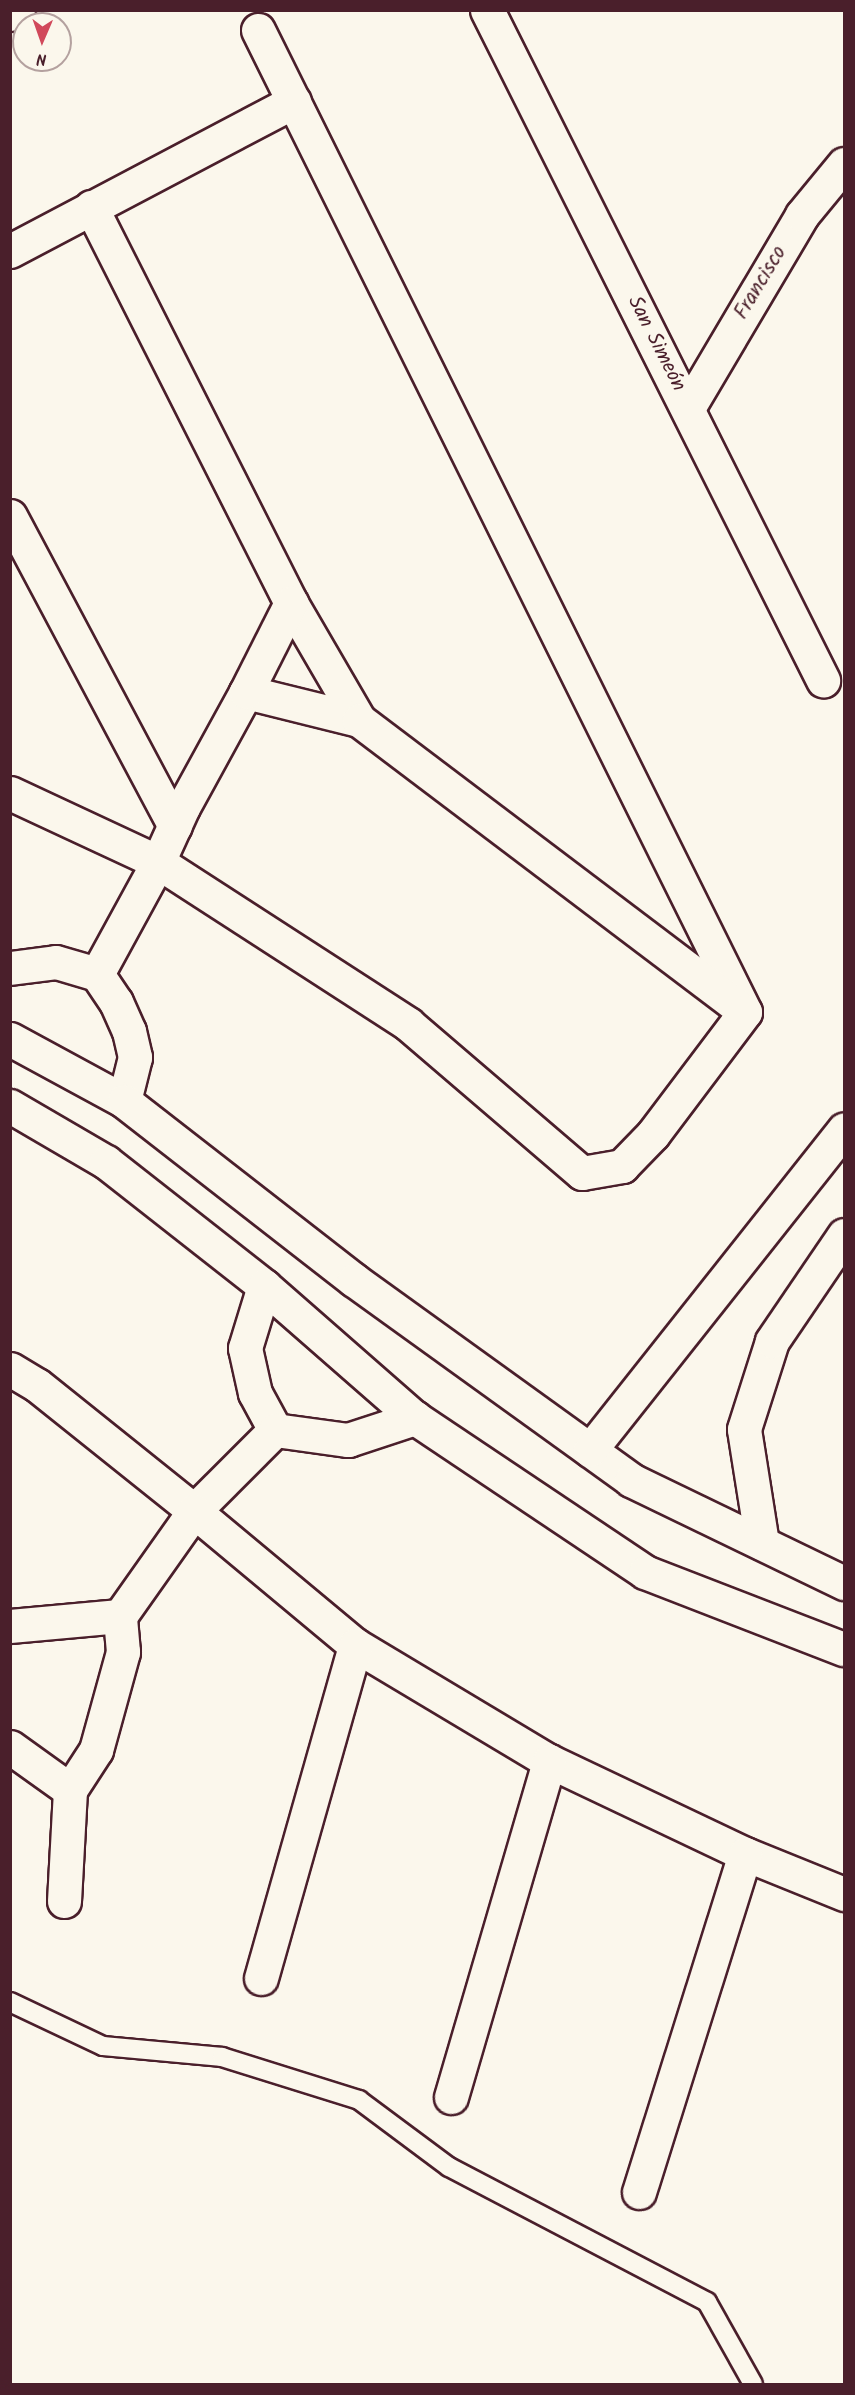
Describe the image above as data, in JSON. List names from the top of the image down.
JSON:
{
  "streets": {
    "street": ["Francisco", "San Simeón"]
  },
  "crossings": [
    ["Francisco", "San Simeón"]
  ],
  "north": "bottom"
}
